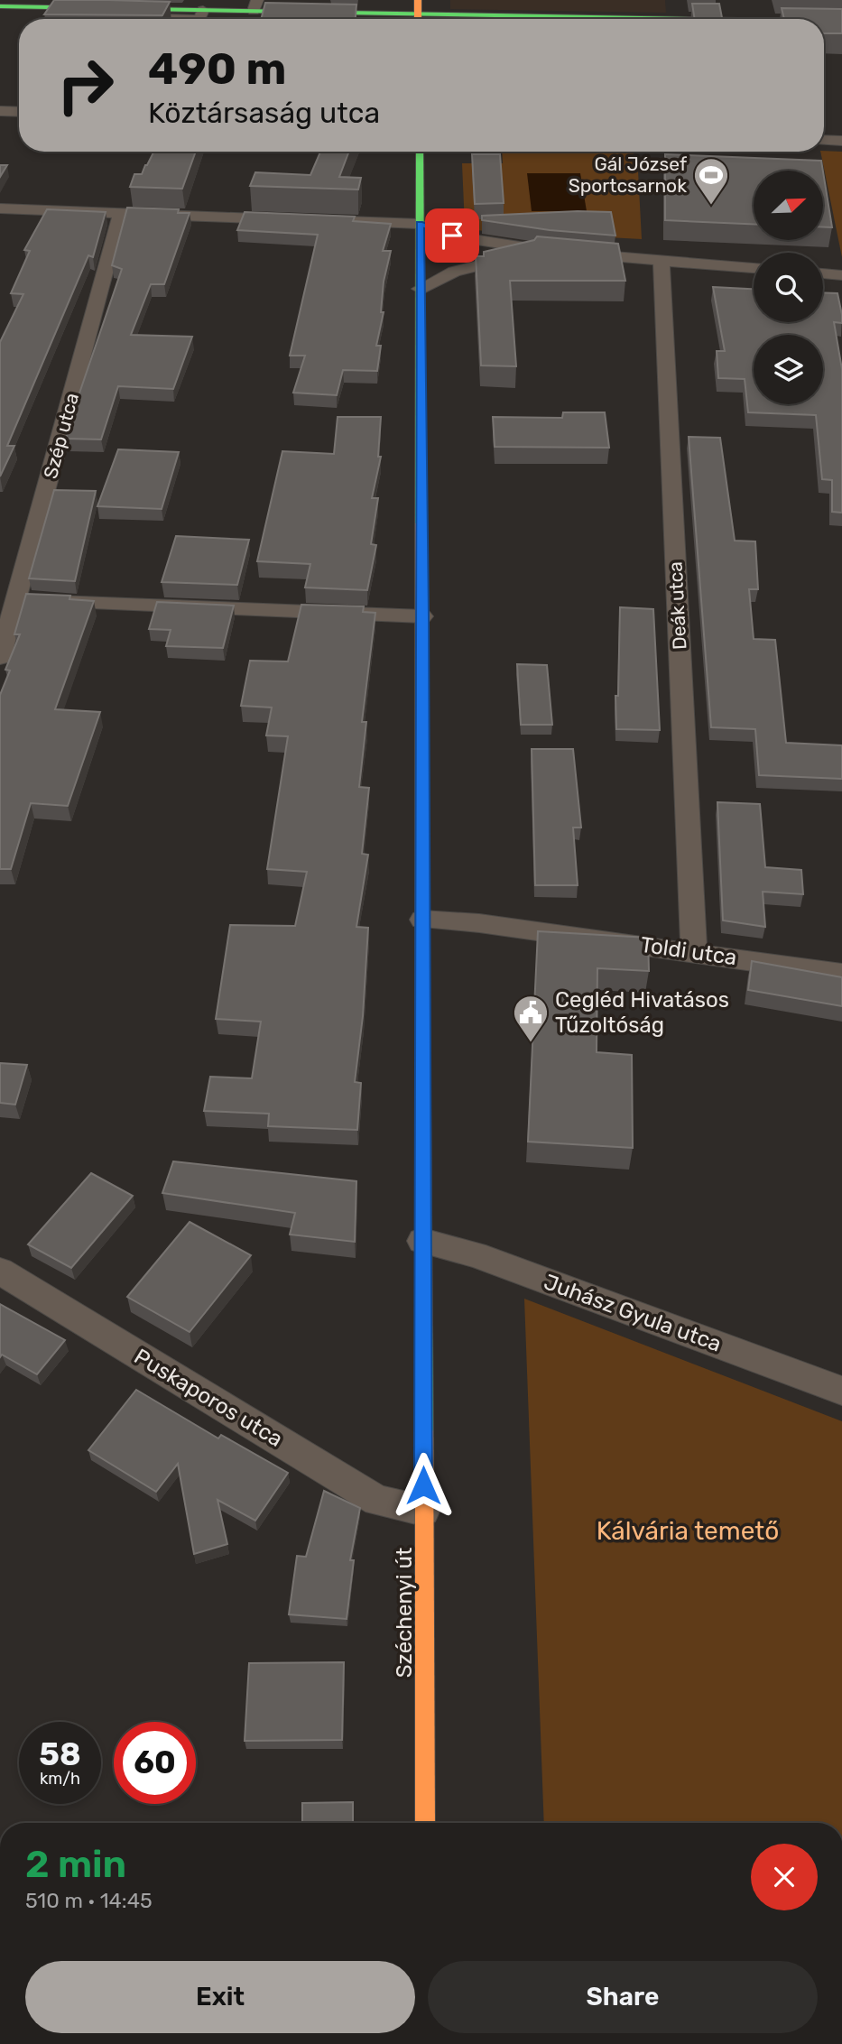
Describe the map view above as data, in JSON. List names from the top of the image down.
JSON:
{
  "streets": {
    "main road": ["Széchenyi út"],
    "street": [
      "Szép utca",
      "Deák utca",
      "Toldi utca",
      "Juhász Gyula utca",
      "Puskaporos utca"
    ]
  },
  "crossings": [
    ["Deák utca", "Toldi utca"],
    ["Toldi utca", "Széchenyi út"],
    ["Juhász Gyula utca", "Széchenyi út"],
    ["Puskaporos utca", "Széchenyi út"]
  ],
  "parks": ["Kálvária temető"],
  "places": {
    "sports": ["Gál József Sportcsarnok"],
    "public building": ["Cegléd Hivatásos Tűzoltóság"]
  },
  "north": "top right",
  "page": {
    "turn": ["490 m", "Köztársaság utca"],
    "speed": "58 km/h",
    "limit": "60",
    "heading": ["2 min", "510 m · 14:45"],
    "buttons": ["Exit", "Share"]
  }
}
